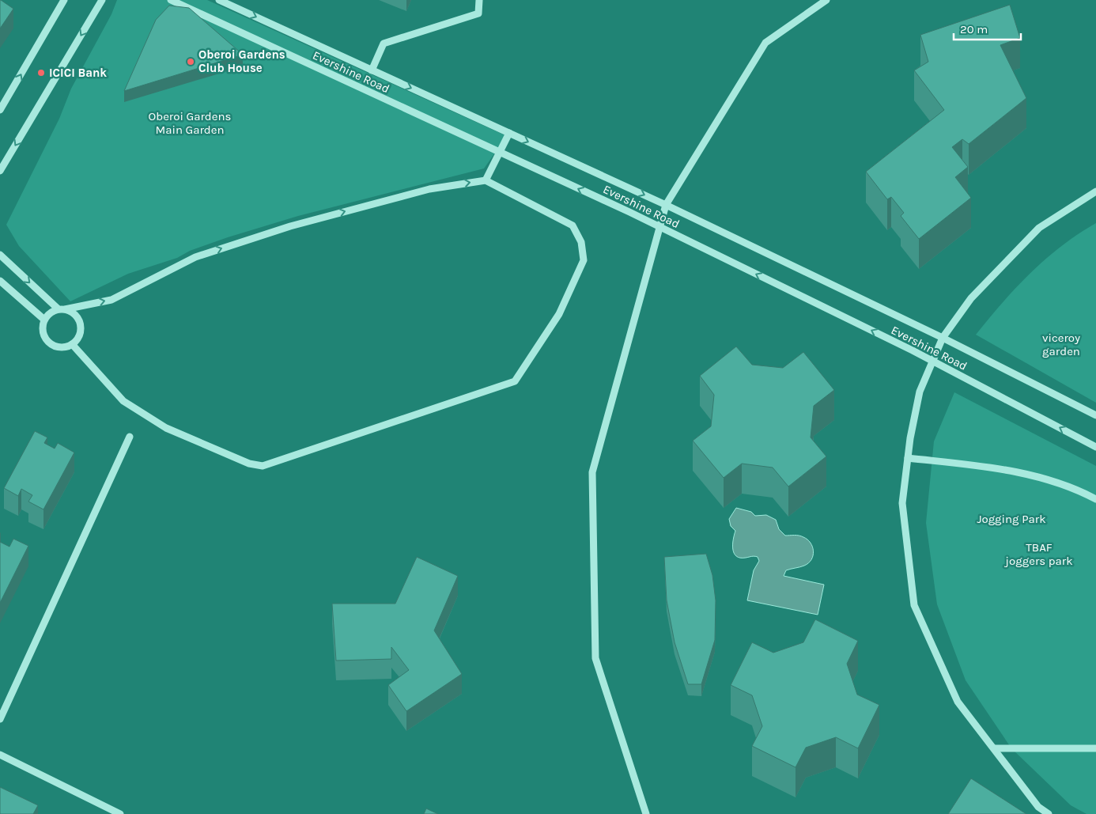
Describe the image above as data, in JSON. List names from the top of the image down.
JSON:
{
  "streets": {
    "street": ["Evershine Road"]
  },
  "parks": [
    "Oberoi Gardens Main Garden",
    "viceroy garden",
    "Jogging Park",
    "TBAF joggers park"
  ],
  "places": ["Oberoi Gardens Club House", "ICICI Bank"],
  "scale_bar": "20 m"
}
